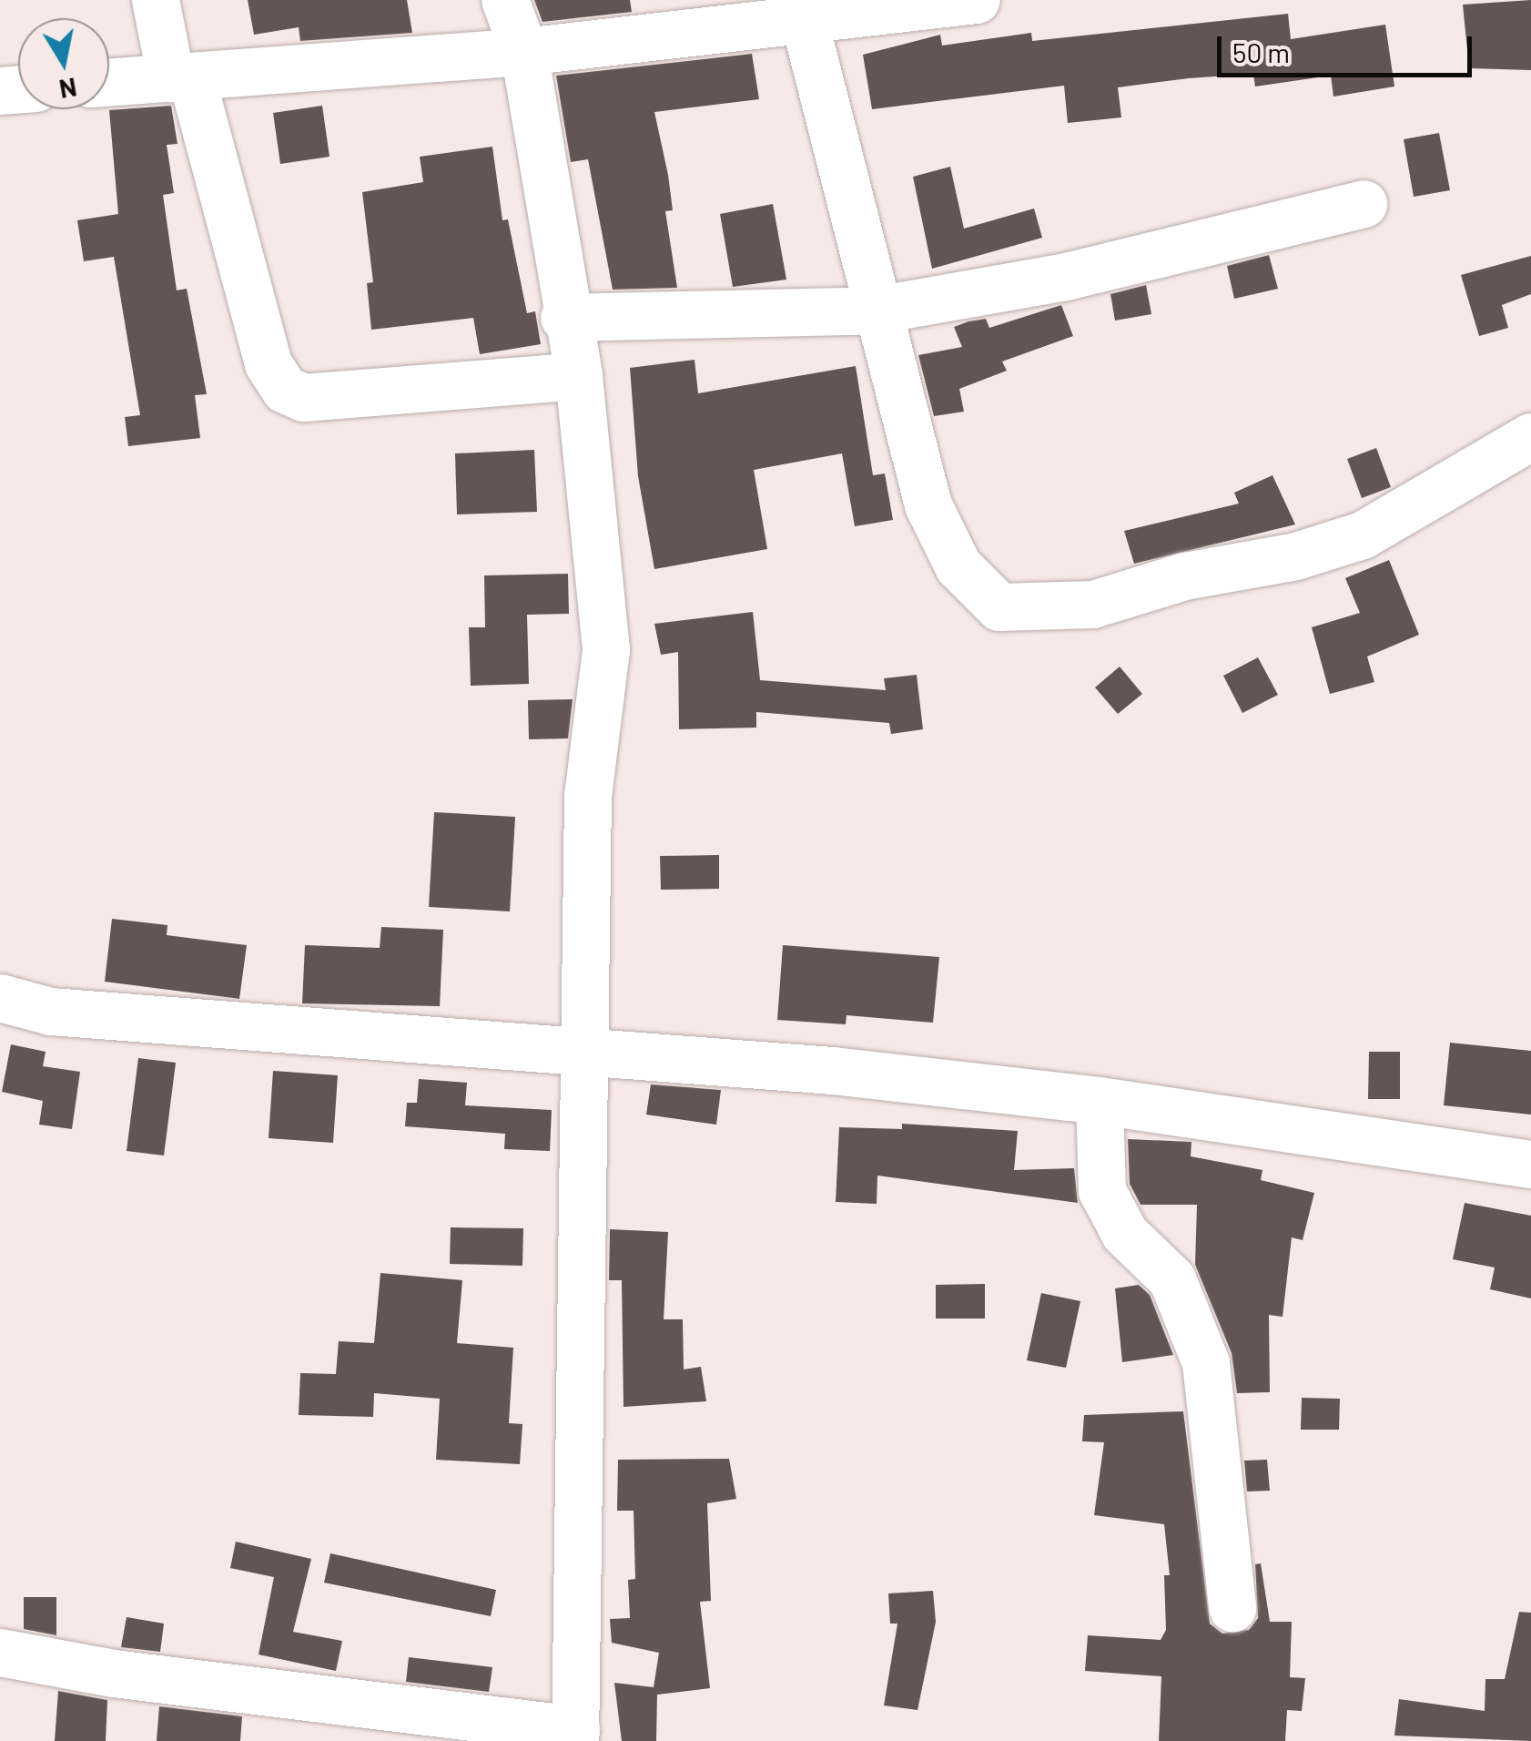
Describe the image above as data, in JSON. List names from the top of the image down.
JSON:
{
  "scale_bar": "50 m",
  "north": "bottom"
}
